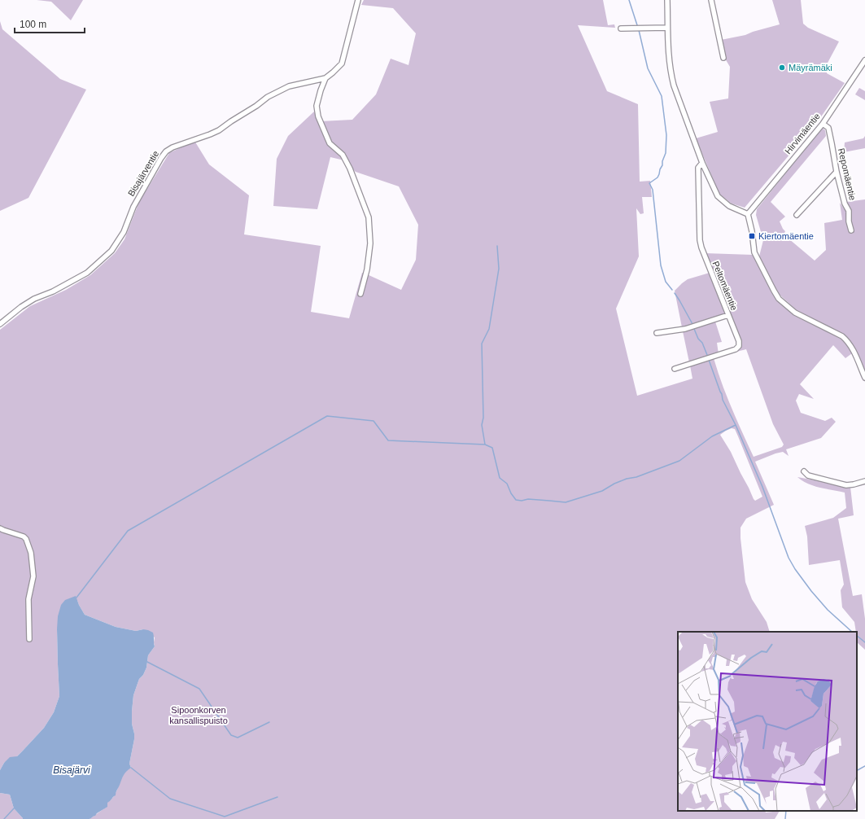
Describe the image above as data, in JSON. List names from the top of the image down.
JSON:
{
  "streets": {
    "street": [
      "Hirvimäentie",
      "Bisajärventie",
      "Repomäentie",
      "Peltomäentie"
    ]
  },
  "crossings": [
    ["Hirvimäentie", "Repomäentie"]
  ],
  "water": ["Bisajärvi"],
  "parks": ["Sipoonkorven kansallispuisto"],
  "places": {
    "other": ["Mäyrämäki"],
    "transit": ["Kiertomäentie"]
  },
  "scale_bar": "100 m"
}
